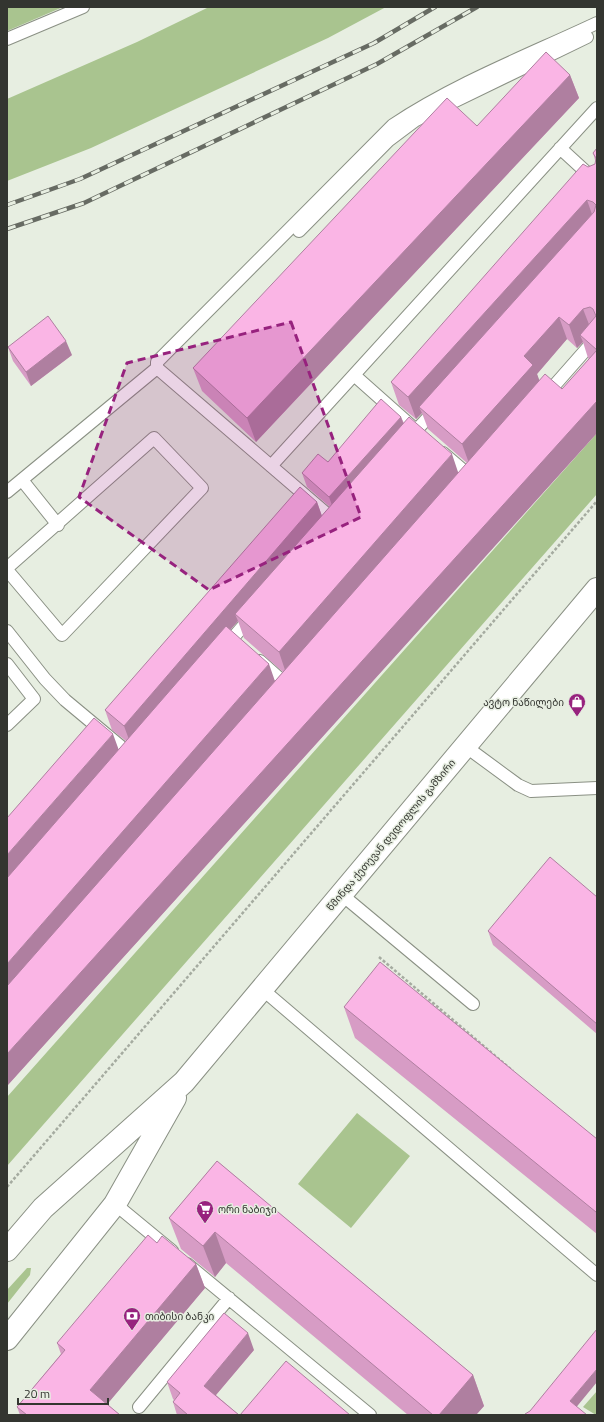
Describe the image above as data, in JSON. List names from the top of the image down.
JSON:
{
  "streets": {
    "main road": ["წმინდა ქეთევან დედოფლის გამზირი"]
  },
  "places": {
    "shop": ["ავტო ნაწილები"],
    "supermarket": ["ორი ნაბიჯი"],
    "bank": ["თიბისი ბანკი"]
  },
  "scale_bar": "20 m"
}
